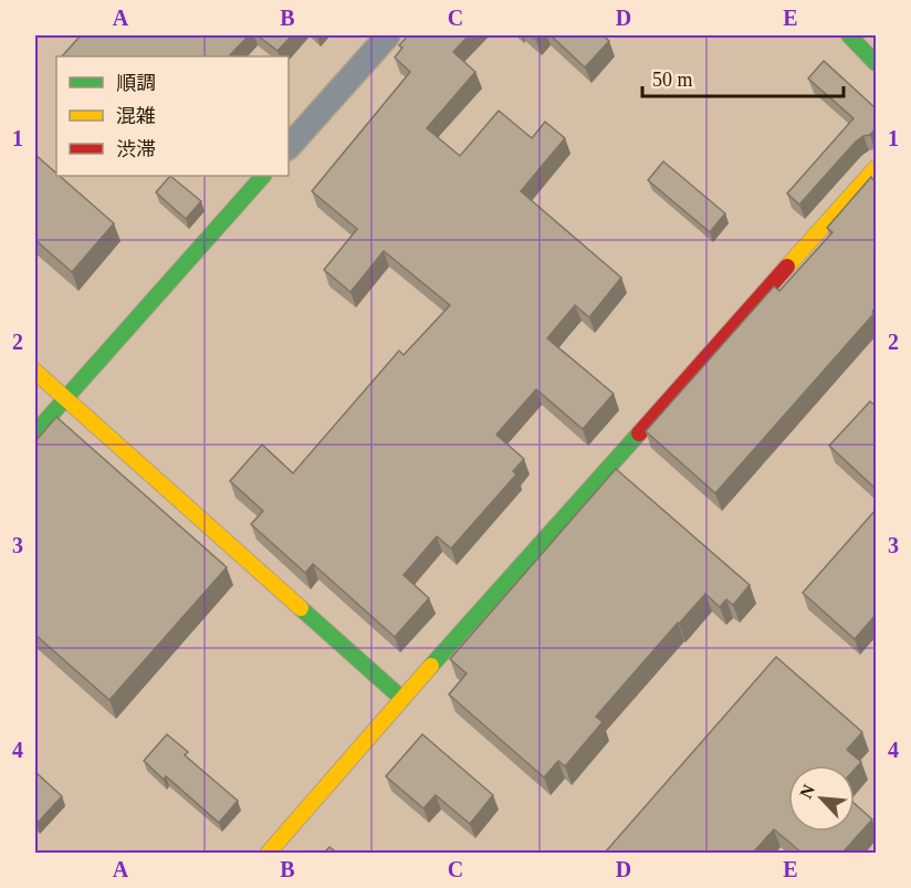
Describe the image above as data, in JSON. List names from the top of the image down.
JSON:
{
  "legend": ["順調", "混雑", "渋滞"],
  "scale_bar": "50 m",
  "north": "top left",
  "grid": {
    "columns": [
      "A",
      "B",
      "C",
      "D",
      "E"
    ],
    "rows": [
      "1",
      "2",
      "3",
      "4"
    ]
  }
}
